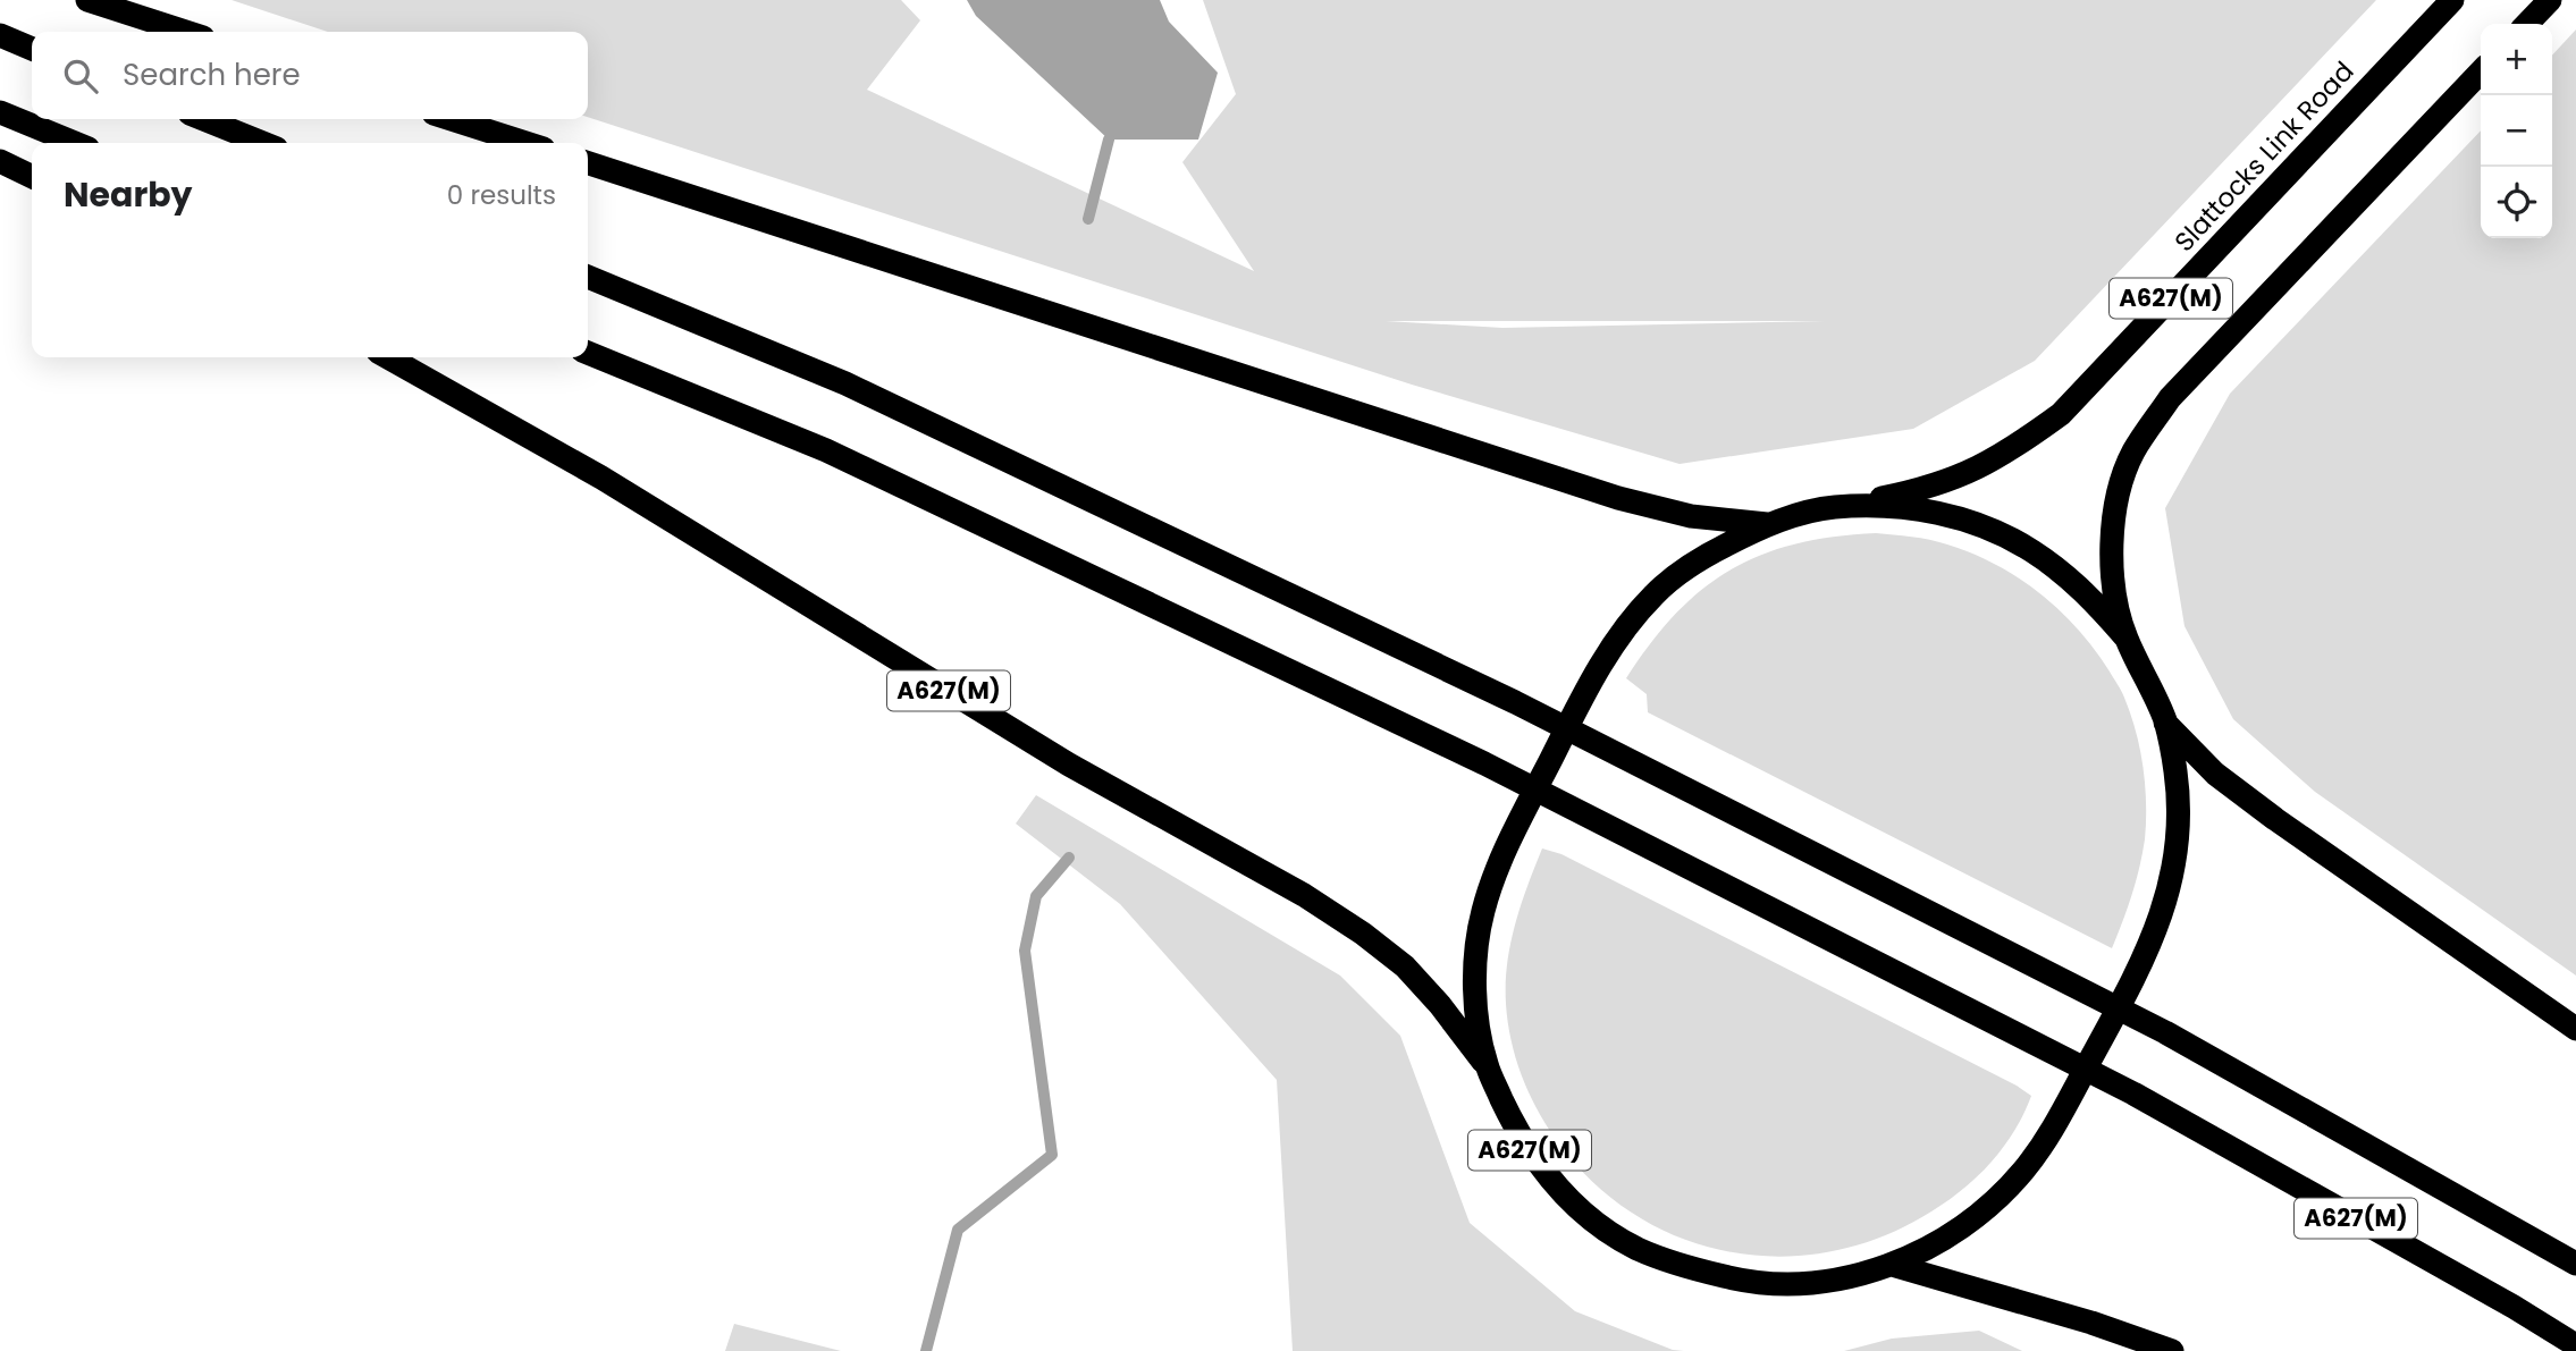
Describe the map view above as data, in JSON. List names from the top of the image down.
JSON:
{
  "streets": {
    "highway": ["Slattocks Link Road", "A627(M)"]
  },
  "crossings": [
    ["Slattocks Link Road", "A627(M)"]
  ],
  "page": {
    "map_buttons": ["+", "−"],
    "search": "Search here",
    "heading": ["Nearby", "0 results"]
  }
}
